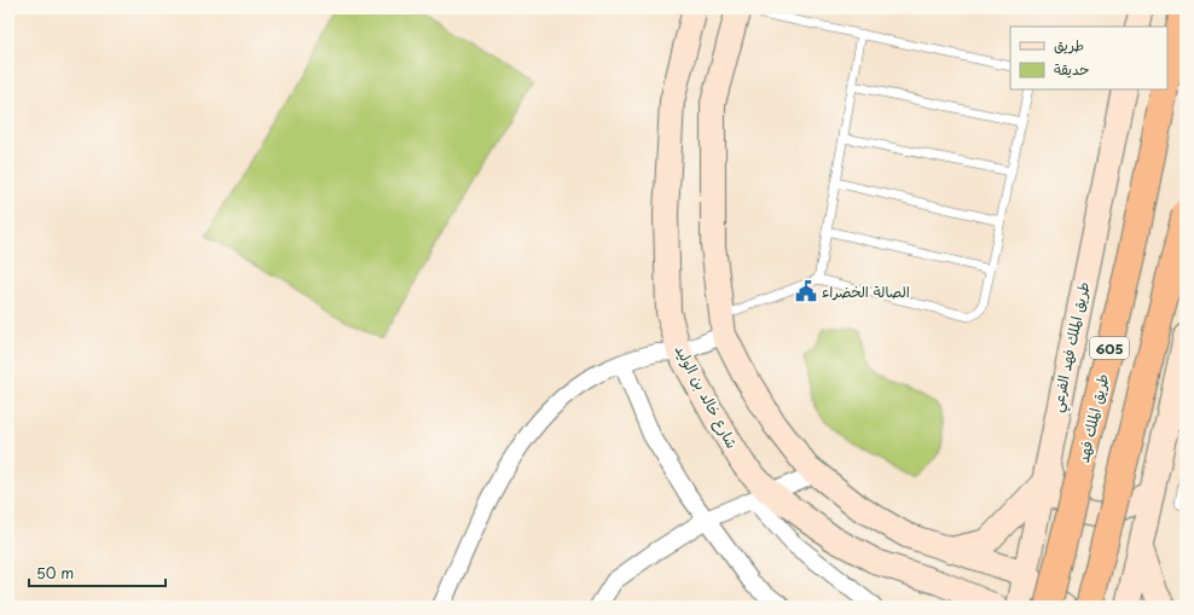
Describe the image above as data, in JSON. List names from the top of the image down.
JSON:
{
  "streets": {
    "highway": ["605", "طريق الملك فهد"],
    "main road": ["طريق الملك فهد الفرعي", "شارع خالد بن الوليد"]
  },
  "places": {
    "public building": ["الصالة الخضراء"]
  },
  "legend": ["طريق", "حديقة"],
  "scale_bar": "50 m"
}
